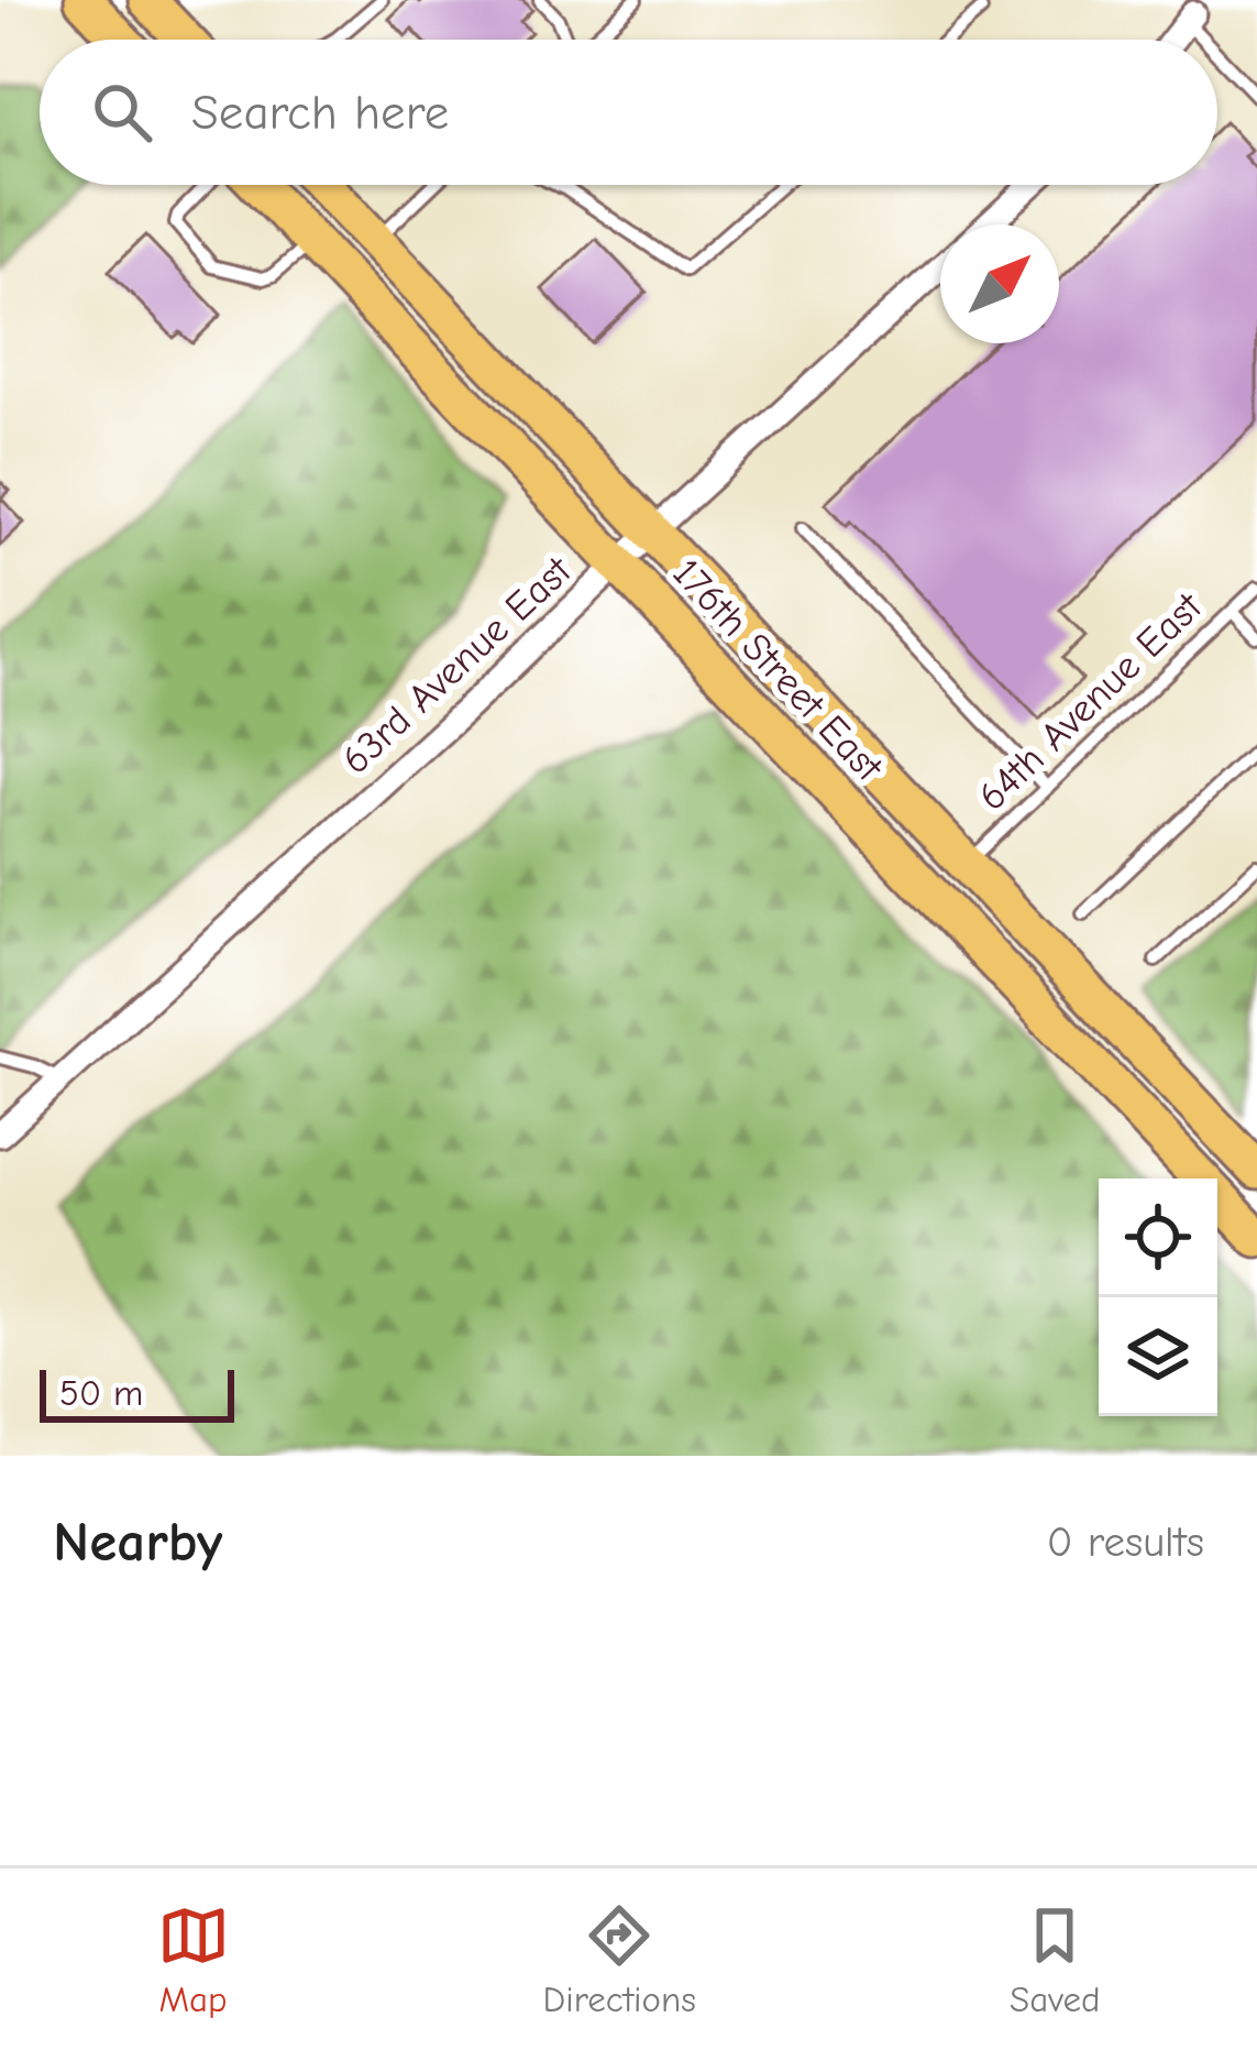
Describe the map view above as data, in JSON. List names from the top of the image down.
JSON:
{
  "streets": {
    "main road": ["176th Street East"],
    "street": ["63rd Avenue East"],
    "lane": ["64th Avenue East"]
  },
  "crossings": [
    ["63rd Avenue East", "176th Street East"],
    ["176th Street East", "64th Avenue East"]
  ],
  "scale_bar": "50 m",
  "north": "top right",
  "page": {
    "search": "Search here",
    "scale": "50 m",
    "heading": ["Nearby", "0 results"],
    "nav": ["Map", "Directions", "Saved"]
  }
}
